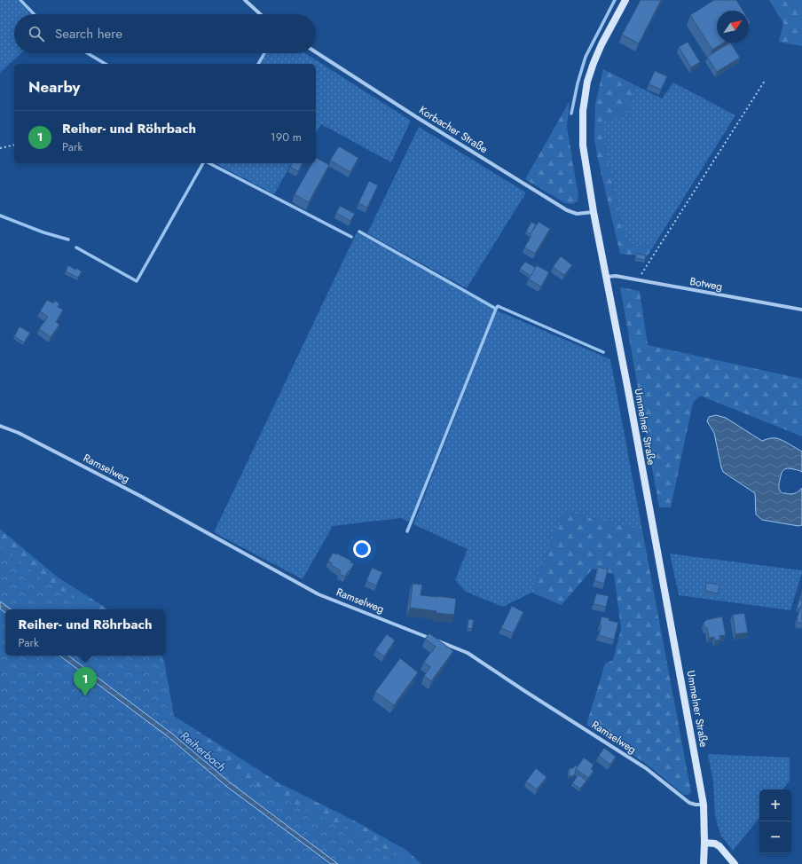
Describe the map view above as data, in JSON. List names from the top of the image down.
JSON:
{
  "streets": {
    "main road": ["Ummelner Straße"],
    "street": ["Korbacher Straße", "Botweg", "Ramselweg"]
  },
  "crossings": [
    ["Korbacher Straße", "Ummelner Straße"],
    ["Botweg", "Ummelner Straße"],
    ["Ummelner Straße", "Ramselweg"]
  ],
  "water": ["Reiherbach"],
  "north": "top right",
  "page": {
    "search": "Search here",
    "heading": "Nearby",
    "list": [
      {
        "mark": "1",
        "name": "Reiher- und Röhrbach",
        "note": "Park",
        "value": "190 m"
      }
    ],
    "popup": ["Reiher- und Röhrbach", "Park"],
    "pins": "1",
    "map_buttons": ["+", "−"]
  }
}
